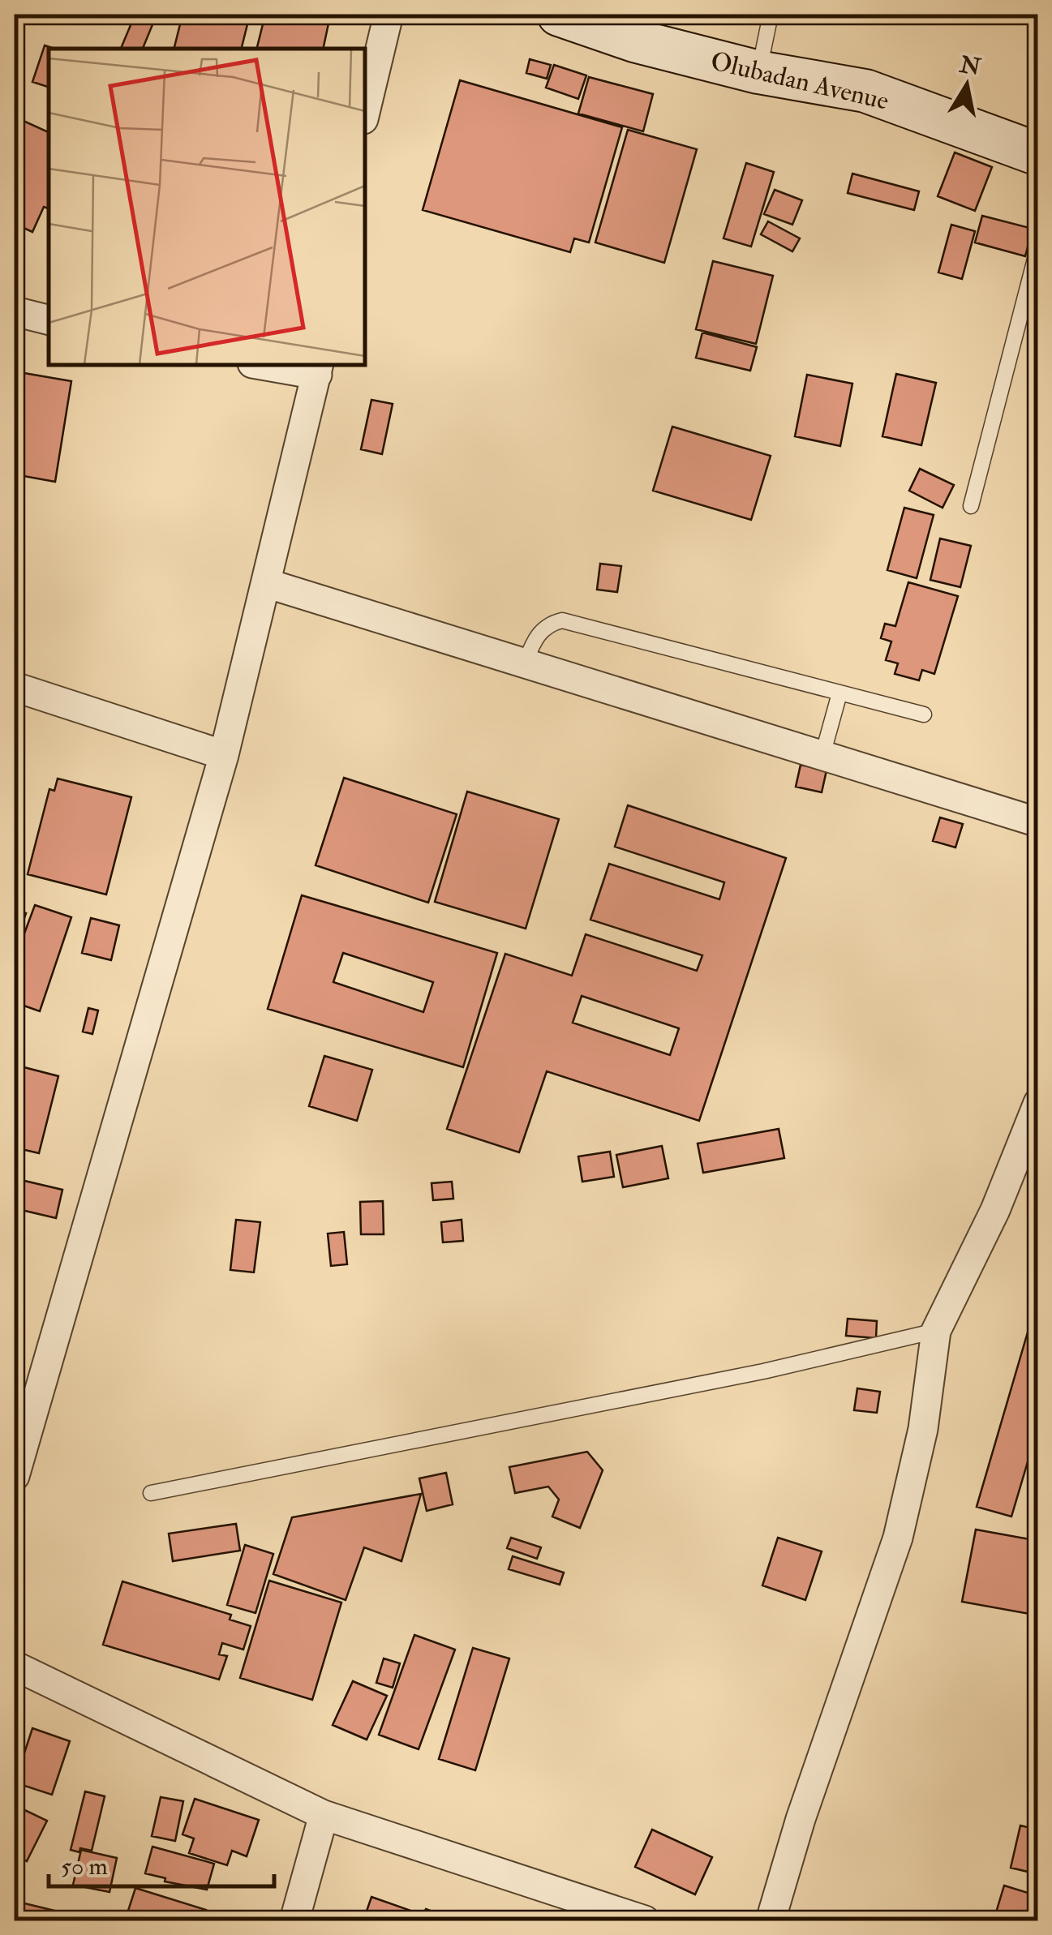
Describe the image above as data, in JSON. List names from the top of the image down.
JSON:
{
  "streets": {
    "street": ["Olubadan Avenue"]
  },
  "scale_bar": "50 m",
  "north": "top"
}
